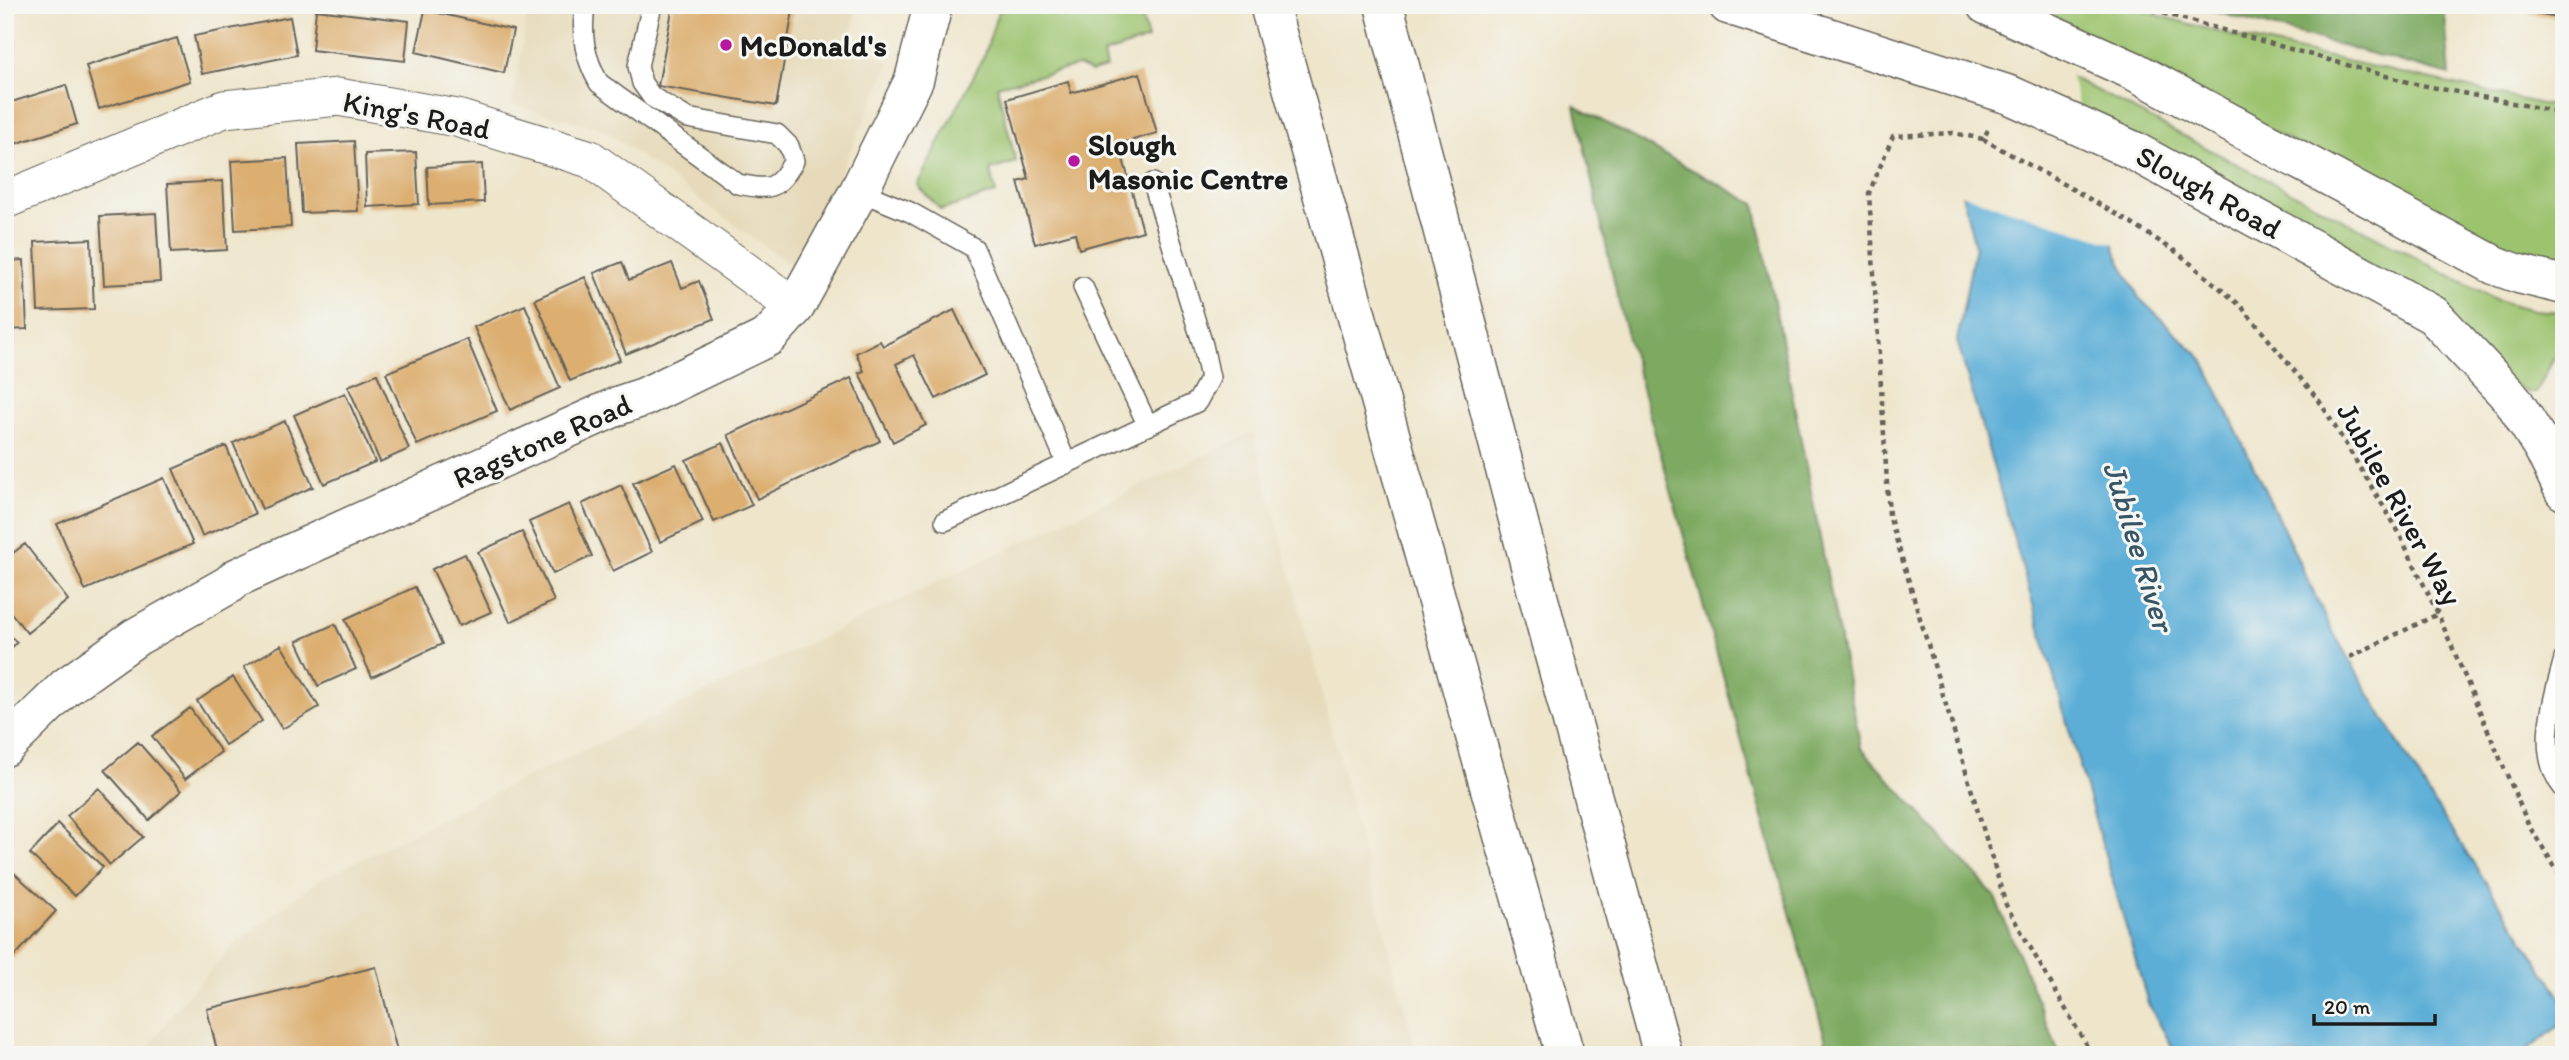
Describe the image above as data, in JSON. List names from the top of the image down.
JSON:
{
  "streets": {
    "main road": ["Slough Road", "Ragstone Road"],
    "street": ["King's Road"],
    "path": ["Jubilee River Way"]
  },
  "crossings": [
    ["King's Road", "Ragstone Road"]
  ],
  "water": ["Jubilee River"],
  "places": ["McDonald's", "Slough Masonic Centre"],
  "scale_bar": "20 m"
}
